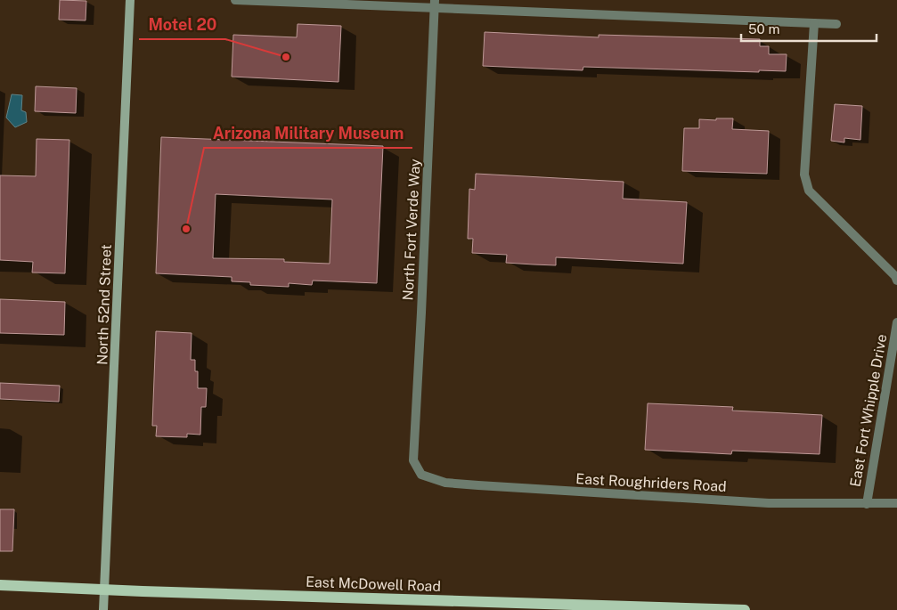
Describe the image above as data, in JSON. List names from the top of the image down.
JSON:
{
  "streets": {
    "main road": ["North 52nd Street", "East McDowell Road"],
    "street": ["North Fort Verde Way", "East Fort Whipple Drive", "East Roughriders Road"]
  },
  "crossings": [
    ["North Fort Verde Way", "East Roughriders Road"],
    ["North 52nd Street", "East McDowell Road"],
    ["East Fort Whipple Drive", "East Roughriders Road"]
  ],
  "places": ["Motel 20", "Arizona Military Museum"],
  "scale_bar": "50 m"
}
